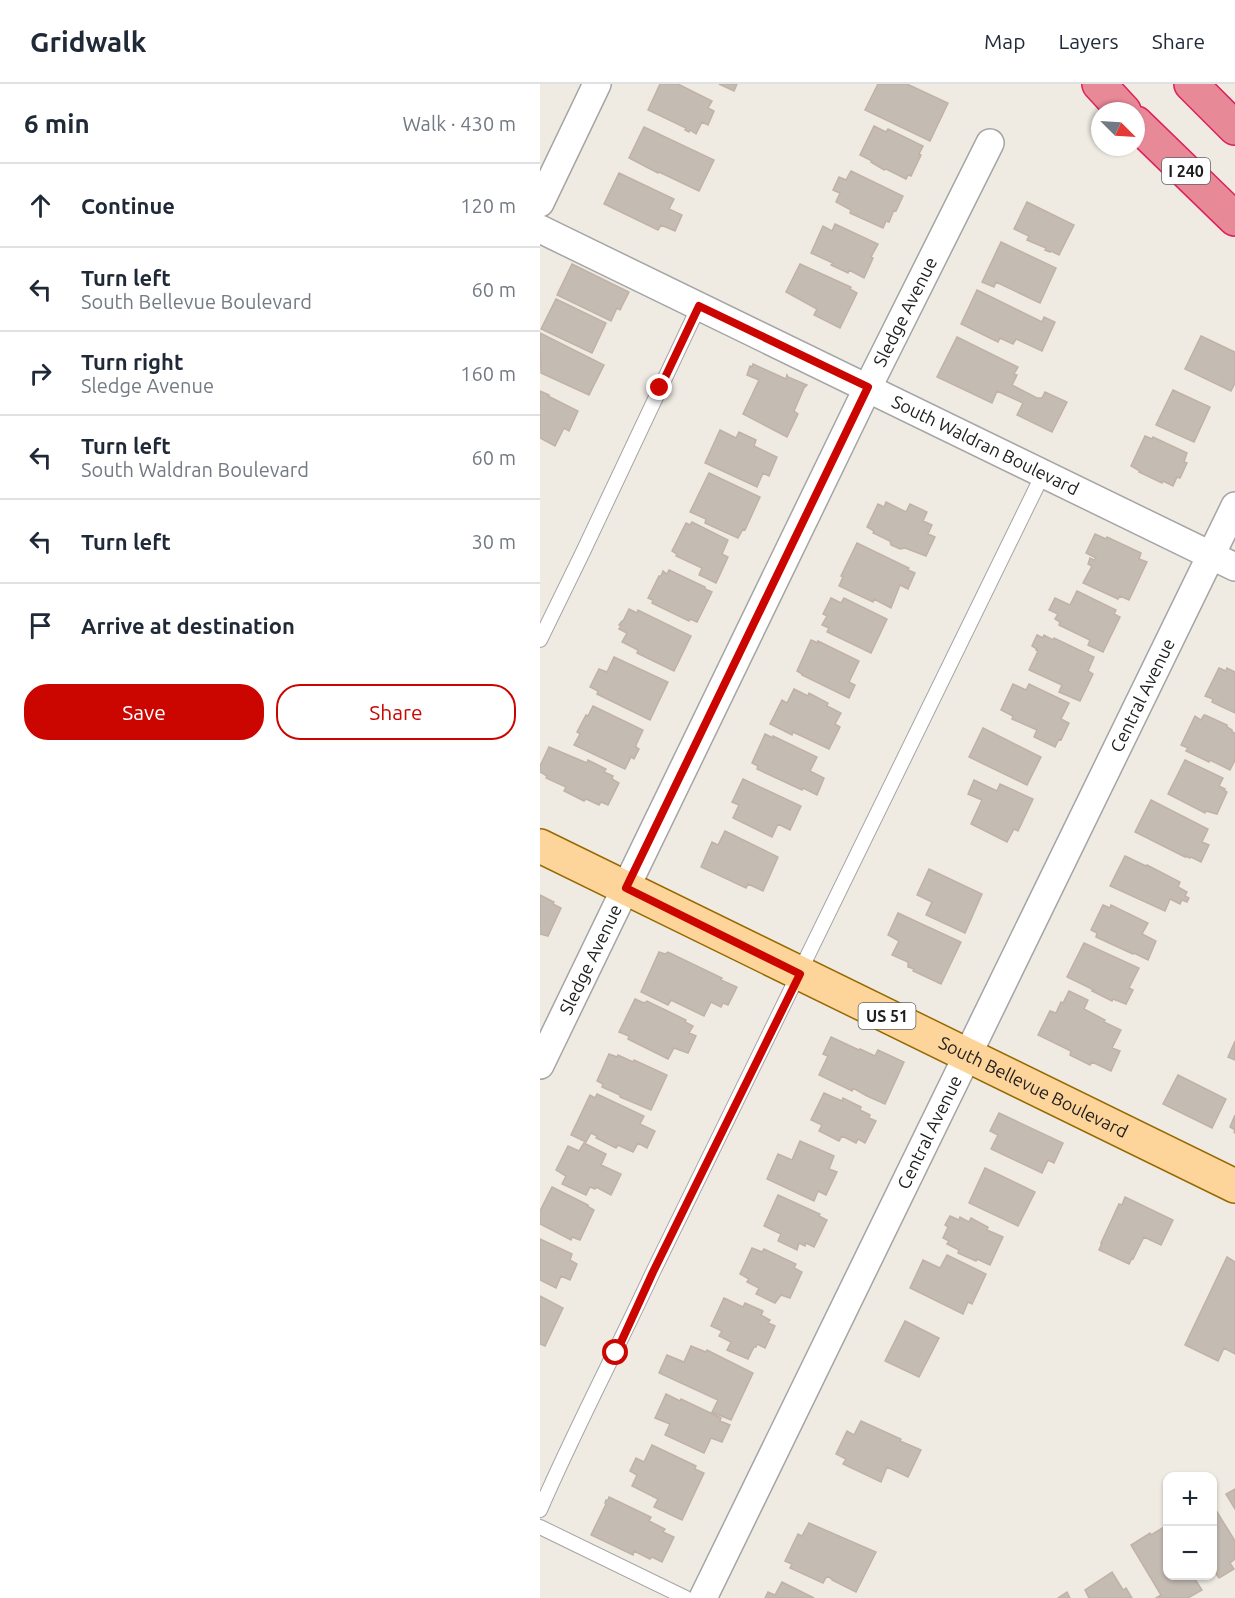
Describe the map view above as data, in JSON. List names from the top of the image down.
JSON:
{
  "streets": {
    "highway": ["I 240"],
    "main road": ["US 51", "South Bellevue Boulevard"],
    "street": ["Sledge Avenue", "South Waldran Boulevard", "Central Avenue"]
  },
  "crossings": [
    ["Sledge Avenue", "South Waldran Boulevard"],
    ["Sledge Avenue", "South Bellevue Boulevard"],
    ["South Waldran Boulevard", "Central Avenue"],
    ["Central Avenue", "South Bellevue Boulevard"]
  ],
  "north": "bottom right",
  "page": {
    "header": "Gridwalk",
    "nav": ["Map", "Layers", "Share"],
    "heading": ["6 min", "Walk · 430 m"],
    "list": [
      ["Continue", "120 m"],
      ["Turn left", "South Bellevue Boulevard", "60 m"],
      ["Turn right", "Sledge Avenue", "160 m"],
      ["Turn left", "South Waldran Boulevard", "60 m"],
      ["Turn left", "30 m"],
      "Arrive at destination"
    ],
    "buttons": ["Save", "Share"],
    "map_buttons": ["+", "−"]
  }
}
